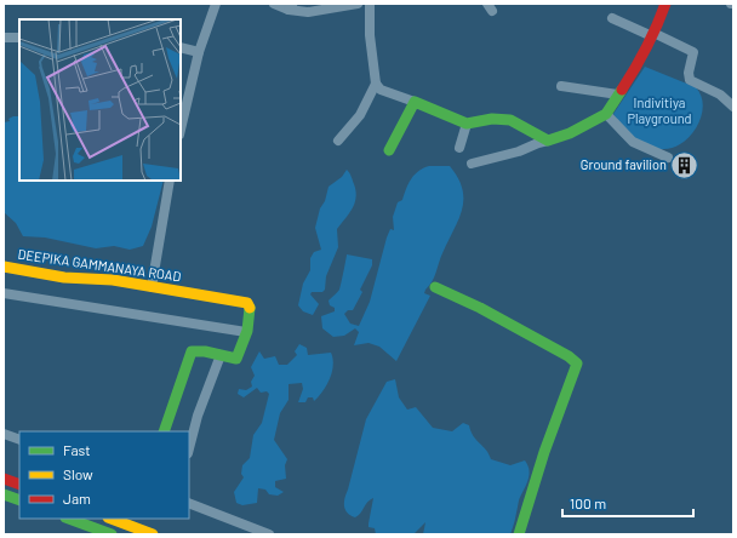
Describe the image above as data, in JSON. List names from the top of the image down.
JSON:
{
  "streets": {
    "main road": ["DEEPIKA GAMMANAYA ROAD"]
  },
  "parks": ["Indivitiya Playground"],
  "places": {
    "building": ["Ground favilion"]
  },
  "legend": ["Fast", "Slow", "Jam"],
  "scale_bar": "100 m"
}
